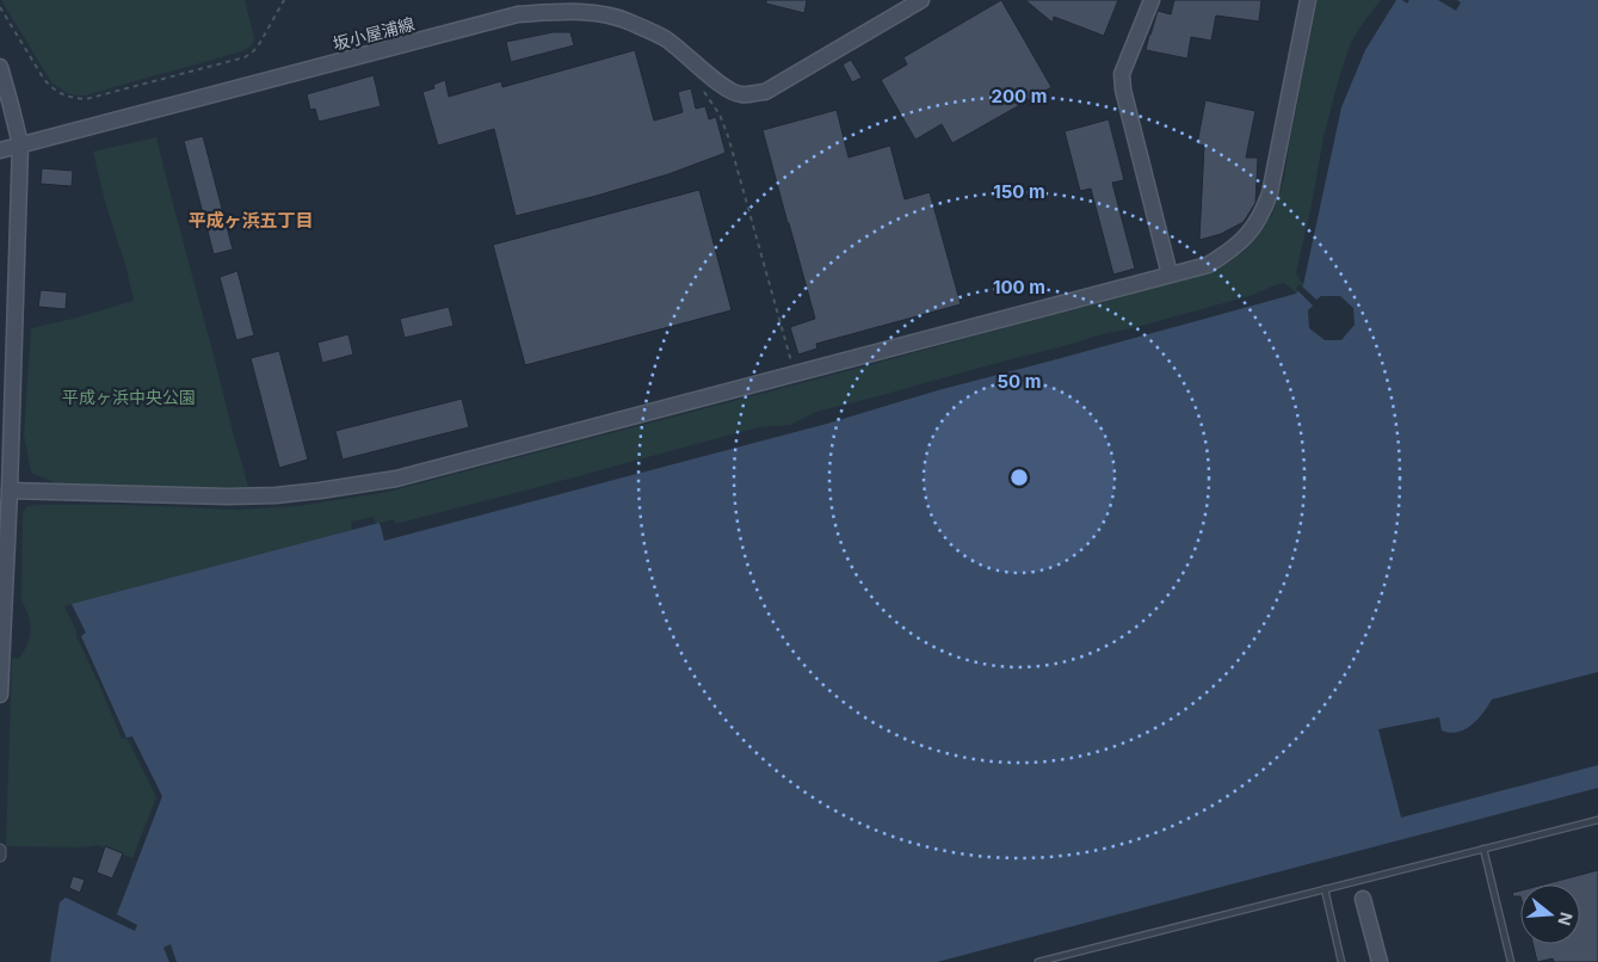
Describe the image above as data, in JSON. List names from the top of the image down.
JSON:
{
  "streets": {
    "street": ["坂小屋浦線"]
  },
  "districts": ["平成ヶ浜五丁目"],
  "parks": ["平成ヶ浜中央公園"],
  "north": "right",
  "rings": [
    "200 m",
    "150 m",
    "100 m",
    "50 m"
  ]
}
